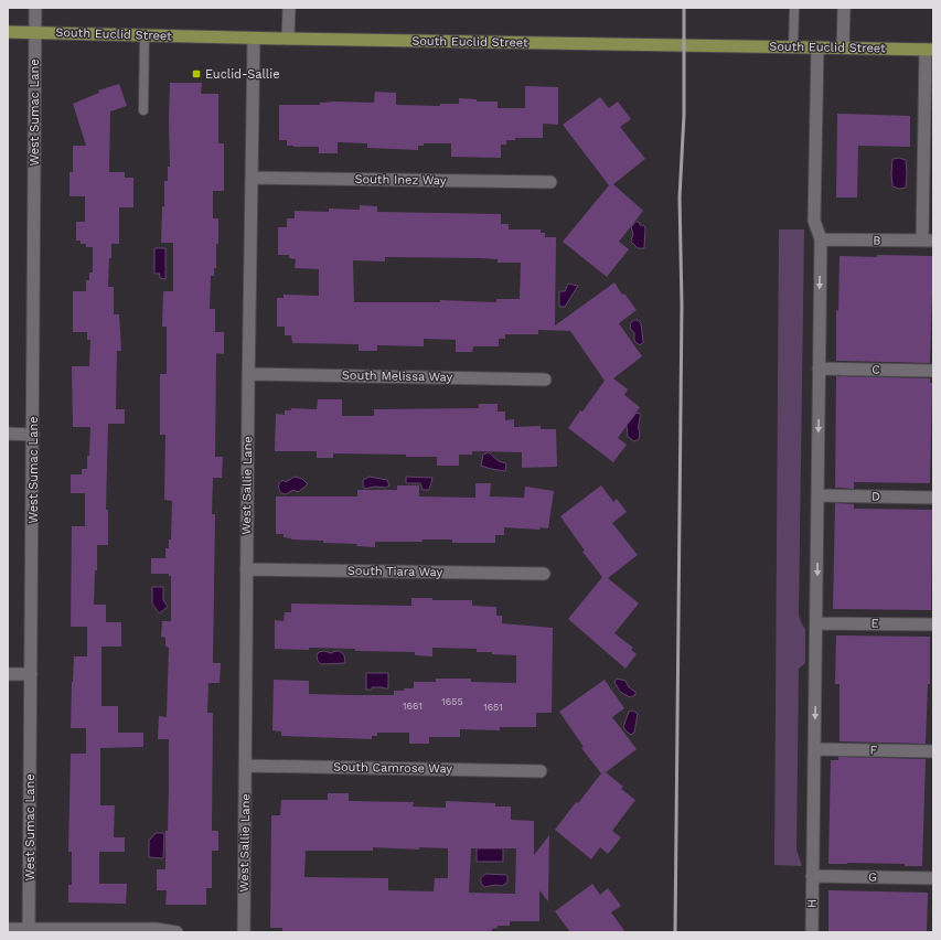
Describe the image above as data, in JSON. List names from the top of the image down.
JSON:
{
  "streets": {
    "main road": ["South Euclid Street"],
    "street": [
      "West Sumac Lane",
      "South Inez Way",
      "B",
      "C",
      "South Melissa Way",
      "West Sallie Lane",
      "D",
      "South Tiara Way",
      "E",
      "F",
      "South Camrose Way",
      "G",
      "H"
    ]
  },
  "crossings": [
    ["South Euclid Street", "West Sumac Lane"],
    ["South Euclid Street", "West Sallie Lane"],
    ["South Euclid Street", "H"],
    ["South Inez Way", "West Sallie Lane"],
    ["B", "H"],
    ["C", "H"],
    ["South Melissa Way", "West Sallie Lane"],
    ["West Sallie Lane", "South Tiara Way"],
    ["West Sallie Lane", "South Camrose Way"],
    ["D", "H"],
    ["E", "H"],
    ["F", "H"],
    ["G", "H"]
  ],
  "one_way": ["H"],
  "places": {
    "transit": ["Euclid-Sallie"]
  },
  "house_numbers": ["1655", "1661", "1651"]
}
